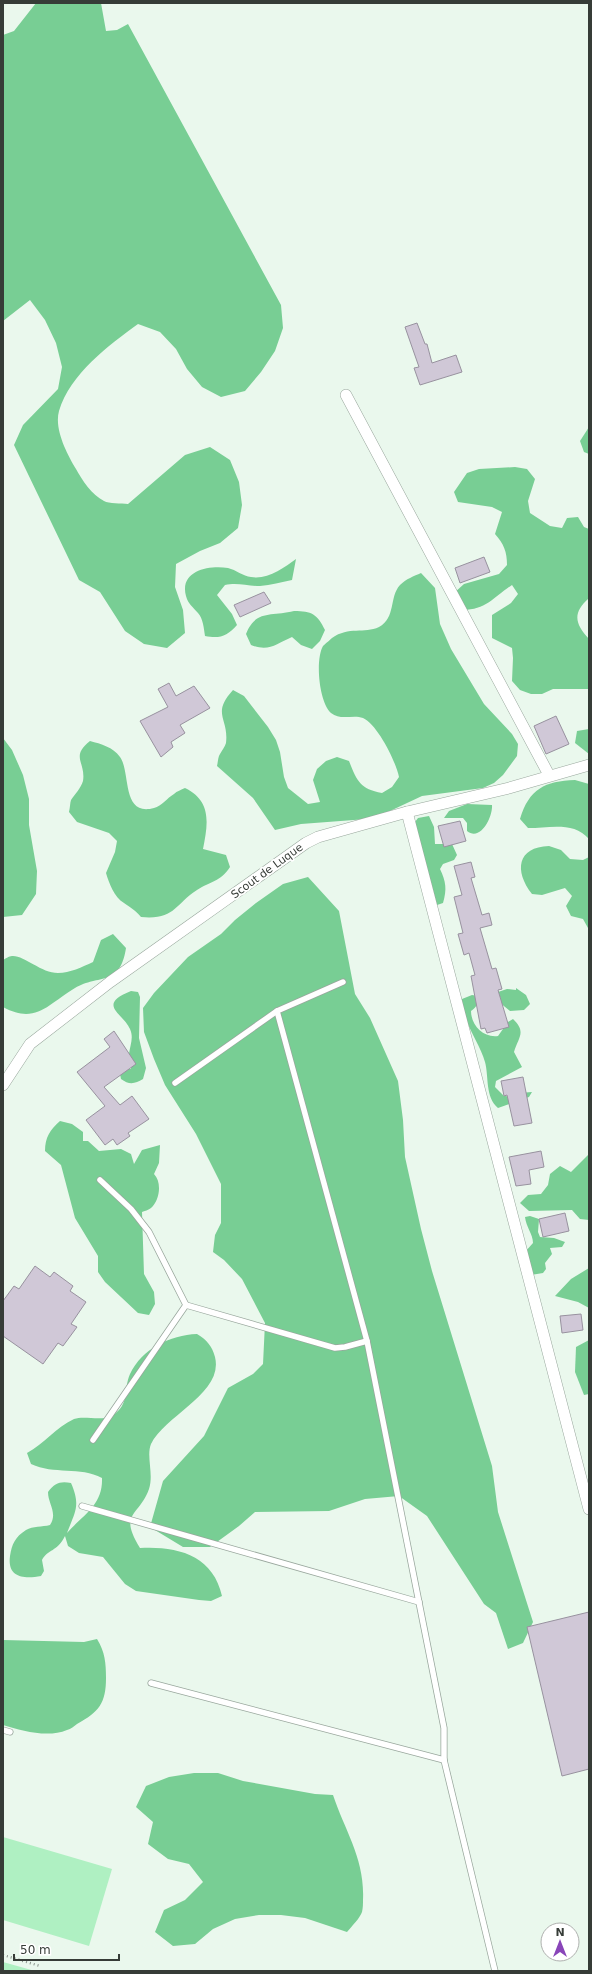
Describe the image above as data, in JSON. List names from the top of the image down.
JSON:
{
  "streets": {
    "street": ["Scout de Luque"]
  },
  "scale_bar": "50 m",
  "north": "top"
}
